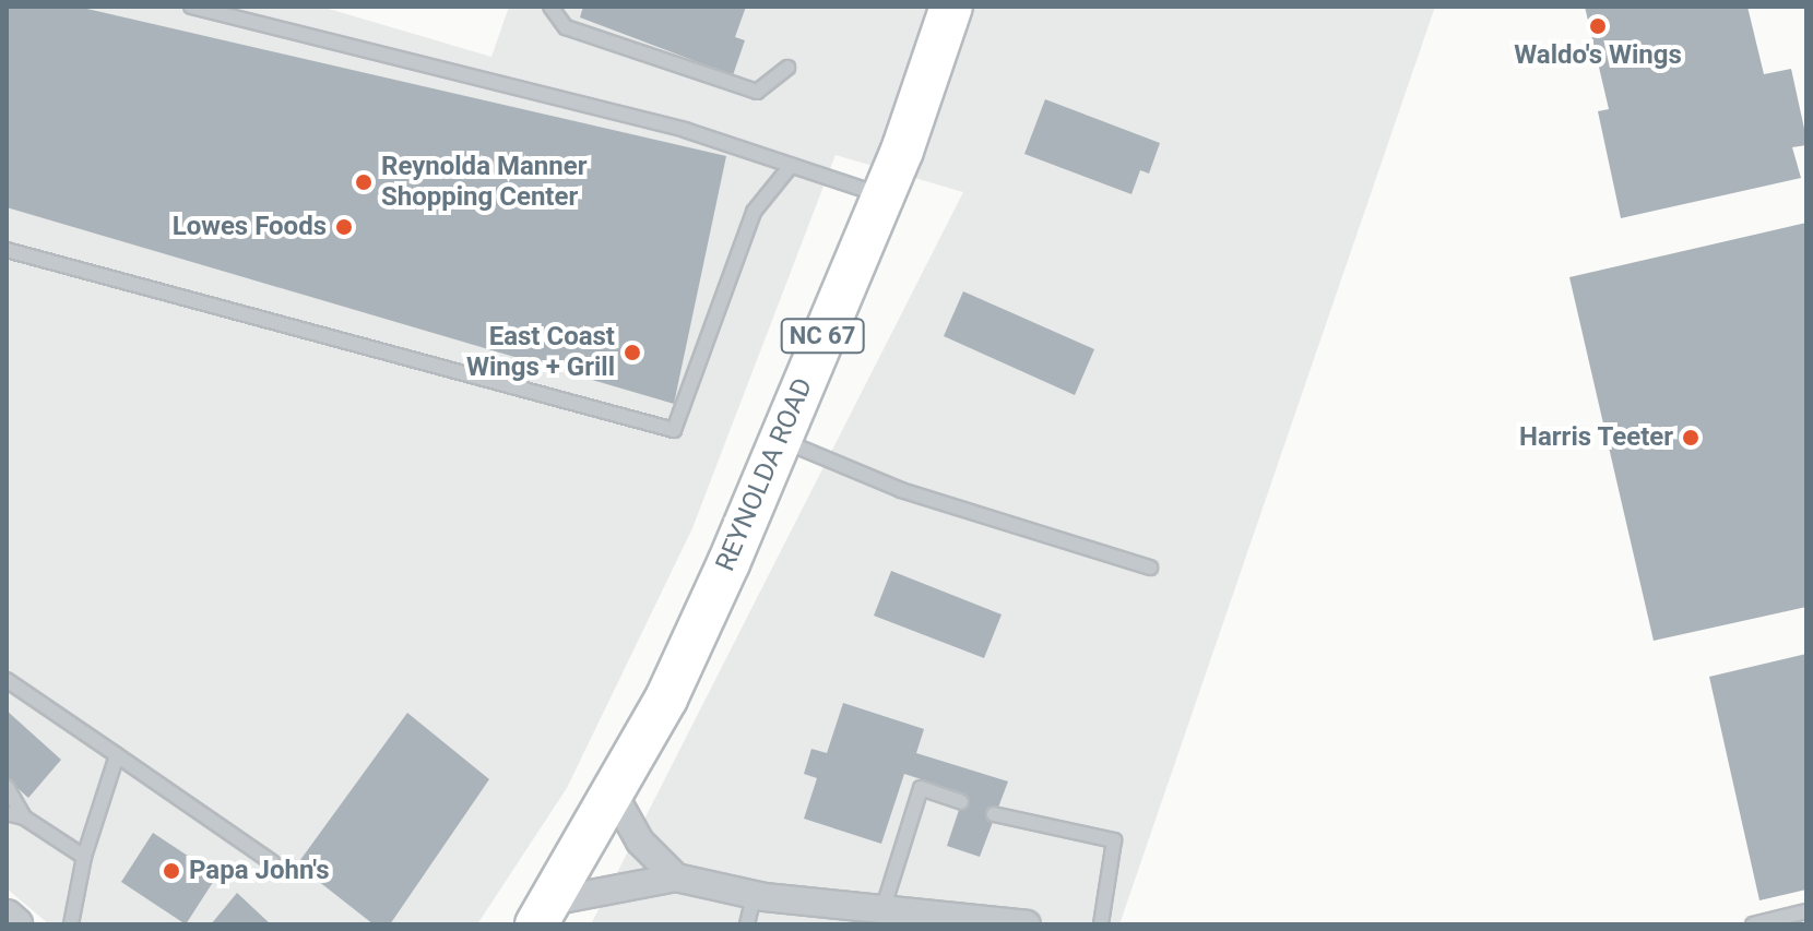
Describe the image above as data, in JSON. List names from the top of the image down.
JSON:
{
  "streets": {
    "main road": ["NC 67", "REYNOLDA ROAD"]
  },
  "places": [
    "Waldo's Wings",
    "Reynolda Manner Shopping Center",
    "Lowes Foods",
    "East Coast Wings + Grill",
    "Harris Teeter",
    "Papa John's"
  ]
}
